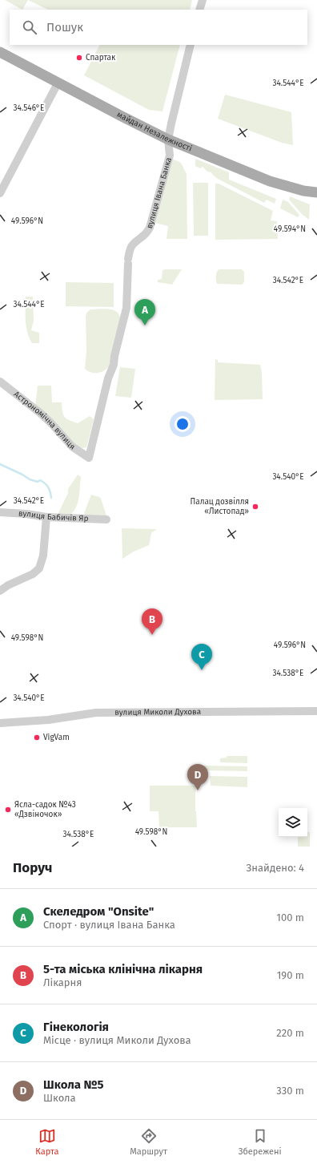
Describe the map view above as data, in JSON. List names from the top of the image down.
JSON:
{
  "streets": {
    "main road": ["майдан Незалежності"],
    "street": [
      "вулиця Івана Банка",
      "Астрономічна вулиця",
      "вулиця Бабичів Яр",
      "вулиця Миколи Духова"
    ]
  },
  "crossings": [
    ["майдан Незалежності", "вулиця Івана Банка"],
    ["вулиця Івана Банка", "Астрономічна вулиця"]
  ],
  "places": [
    "Спартак",
    "Палац дозвілля «Листопад»",
    "VigVam",
    "Ясла-садок №43 «Дзвіночок»"
  ],
  "page": {
    "search": "Пошук",
    "pins": [
      "A",
      "B",
      "C",
      "D"
    ],
    "heading": ["Поруч", "Знайдено: 4"],
    "list": [
      {
        "mark": "A",
        "name": "Скеледром \"Onsite\"",
        "note": "Спорт · вулиця Івана Банка",
        "value": "100 m"
      },
      {
        "mark": "B",
        "name": "5-та міська клінічна лікарня",
        "note": "Лікарня",
        "value": "190 m"
      },
      {
        "mark": "C",
        "name": "Гінекологія",
        "note": "Місце · вулиця Миколи Духова",
        "value": "220 m"
      },
      {
        "mark": "D",
        "name": "Школа №5",
        "note": "Школа",
        "value": "330 m"
      }
    ],
    "nav": ["Карта", "Маршрут", "Збережені"]
  },
  "coordinates": [
    "34.544°E",
    "34.546°E",
    "49.596°N",
    "49.594°N",
    "34.542°E",
    "34.540°E",
    "49.598°N",
    "34.538°E"
  ]
}
